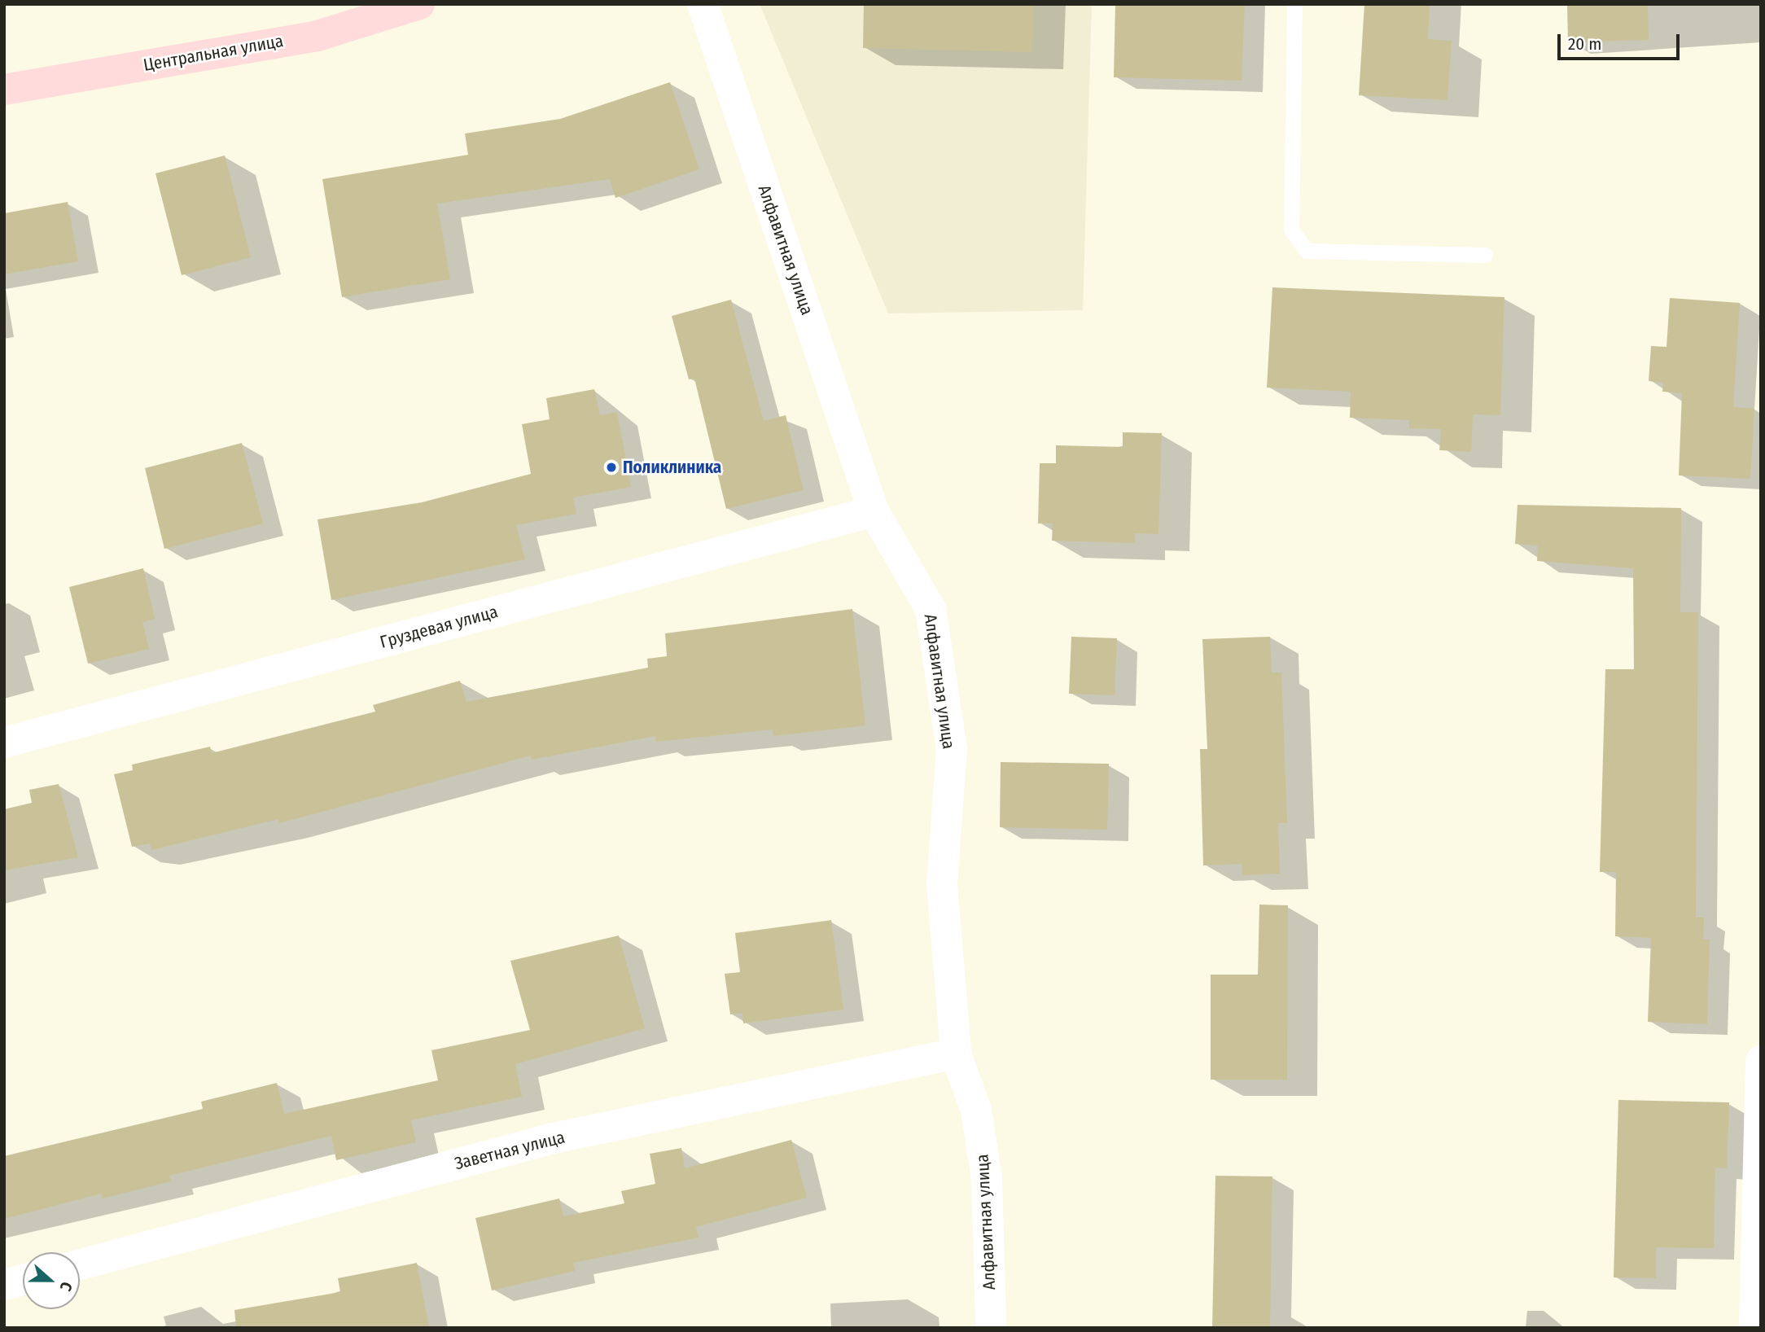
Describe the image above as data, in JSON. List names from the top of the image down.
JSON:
{
  "streets": {
    "street": [
      "Центральная улица",
      "Алфавитная улица",
      "Груздевая улица",
      "Заветная улица"
    ]
  },
  "crossings": [
    ["Алфавитная улица", "Груздевая улица"],
    ["Алфавитная улица", "Заветная улица"]
  ],
  "places": ["Поликлиника"],
  "scale_bar": "20 m",
  "north": "right"
}
